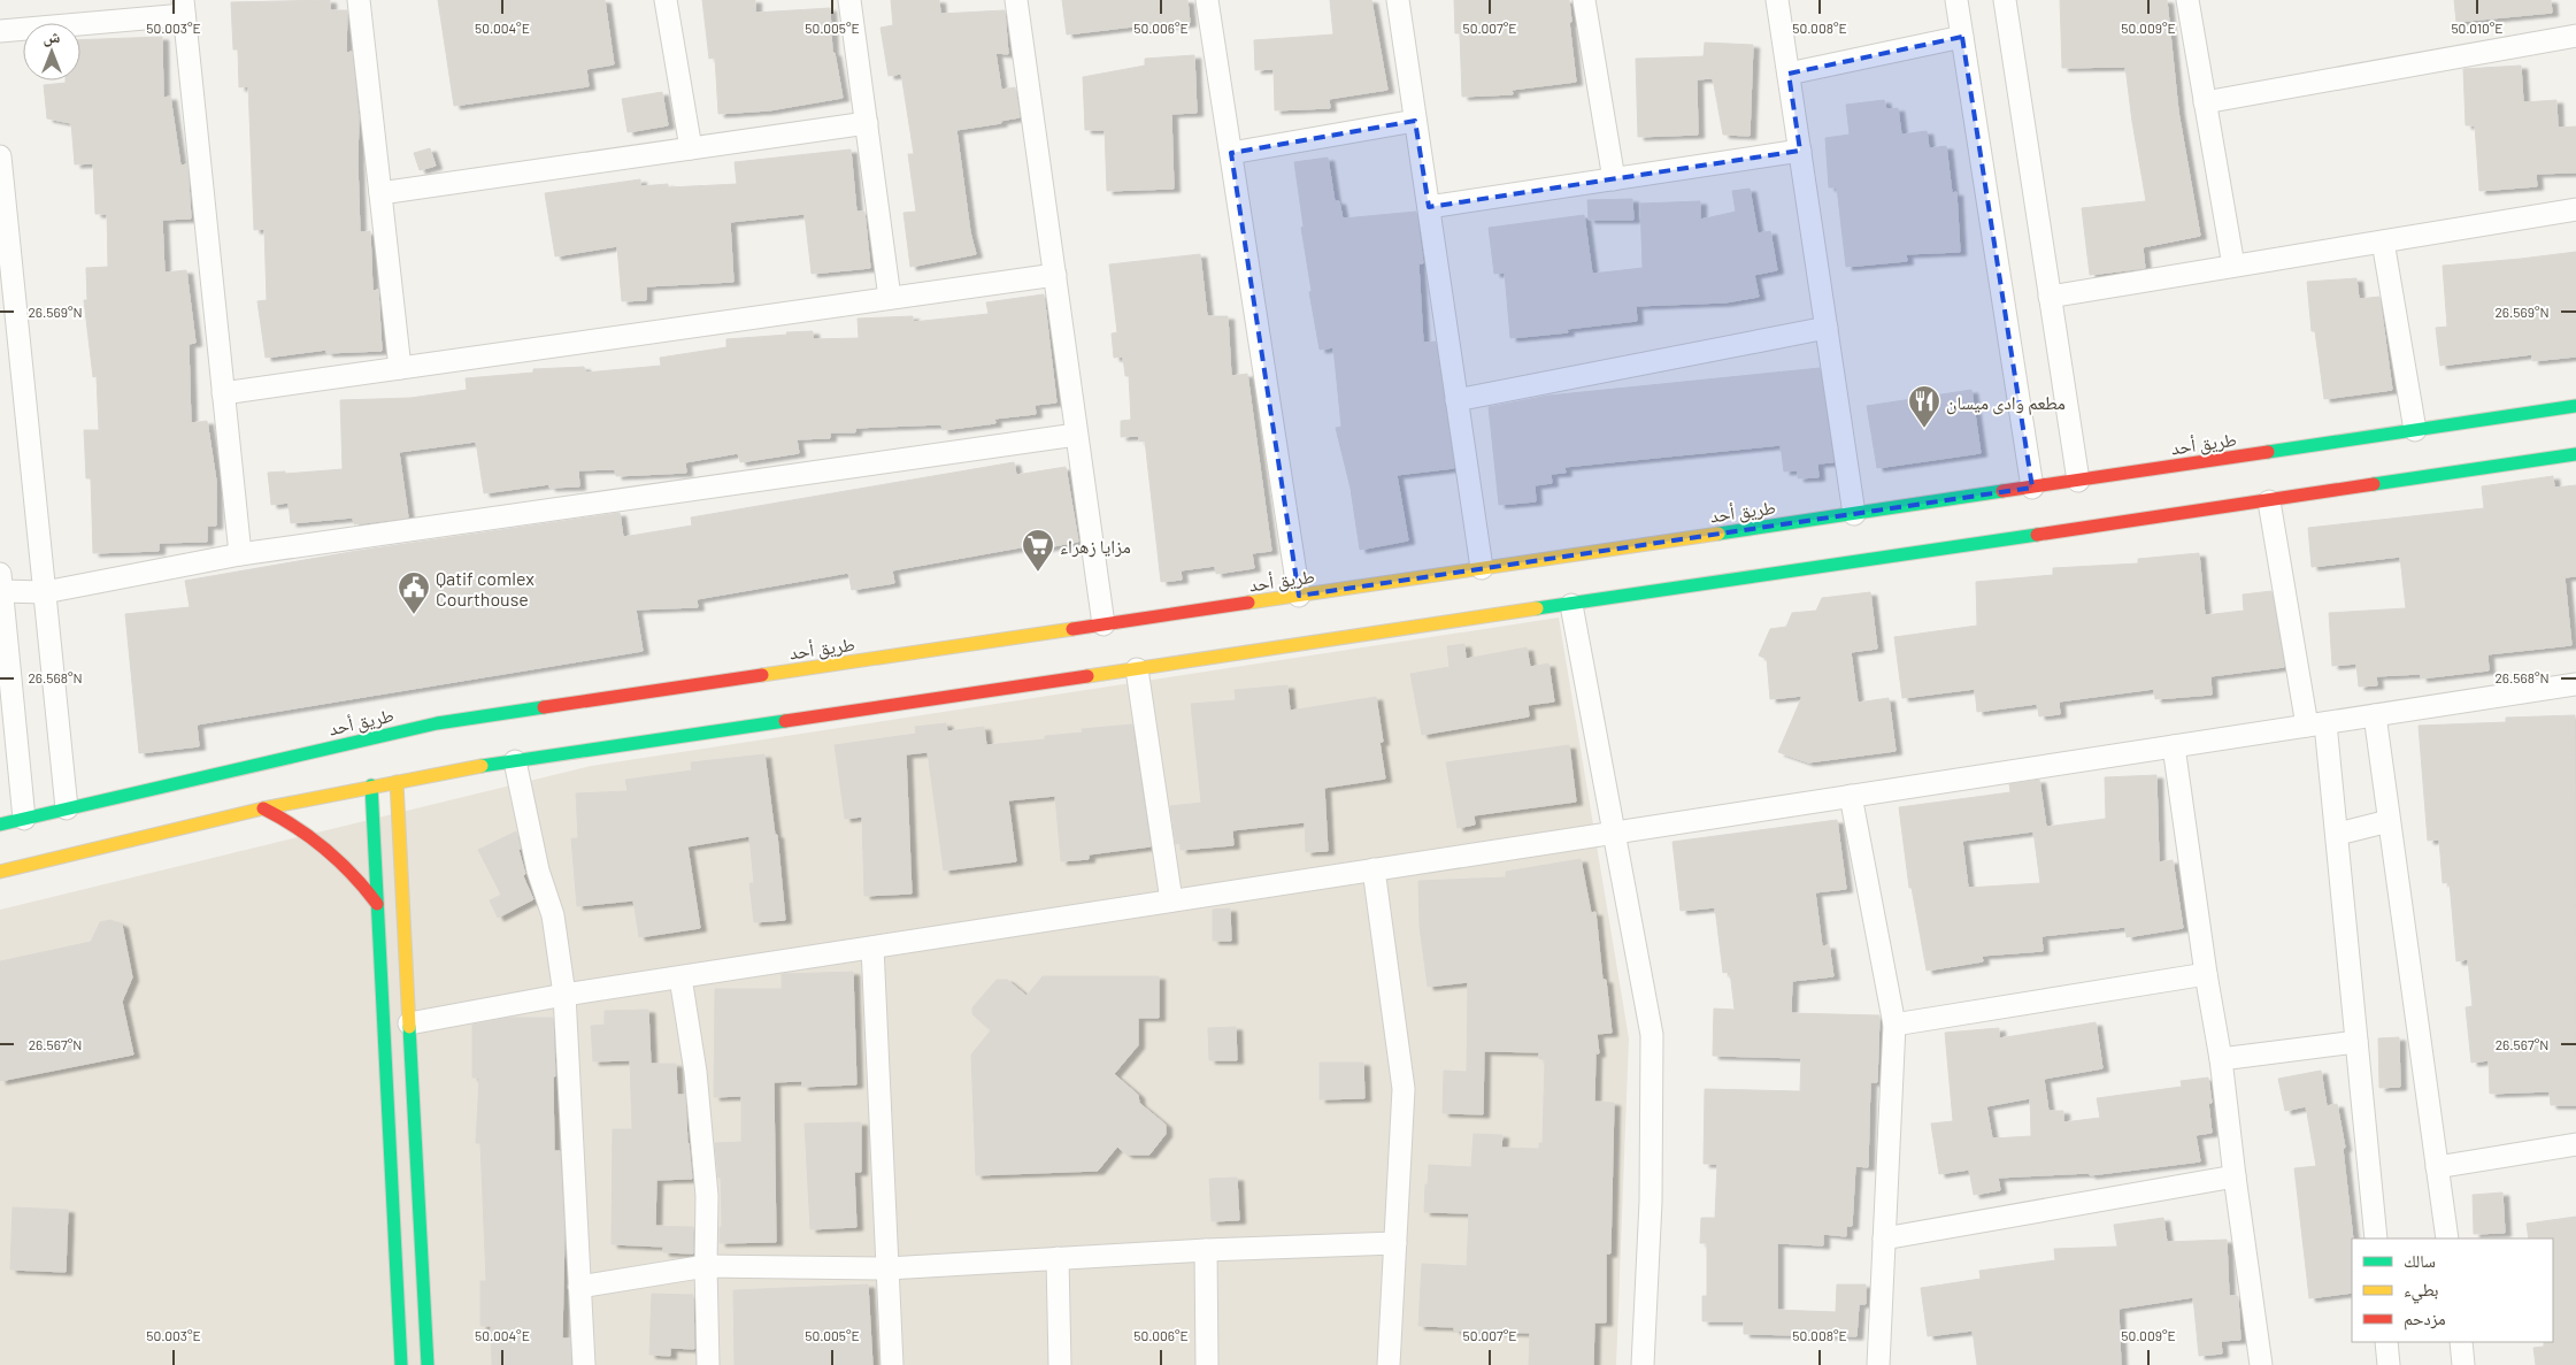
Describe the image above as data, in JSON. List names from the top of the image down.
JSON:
{
  "streets": {
    "main road": ["طريق أحد"]
  },
  "places": {
    "restaurant": ["مطعم وادى ميسان"],
    "supermarket": ["مزايا زهراء"],
    "public building": ["Qatif comlex Courthouse"]
  },
  "legend": ["سالك", "بطيء", "مزدحم"],
  "north": "top",
  "coordinates": [
    "50.003°E",
    "50.004°E",
    "50.005°E",
    "50.006°E",
    "50.007°E",
    "50.008°E",
    "50.009°E",
    "50.010°E",
    "26.569°N",
    "26.568°N",
    "26.567°N"
  ]
}
